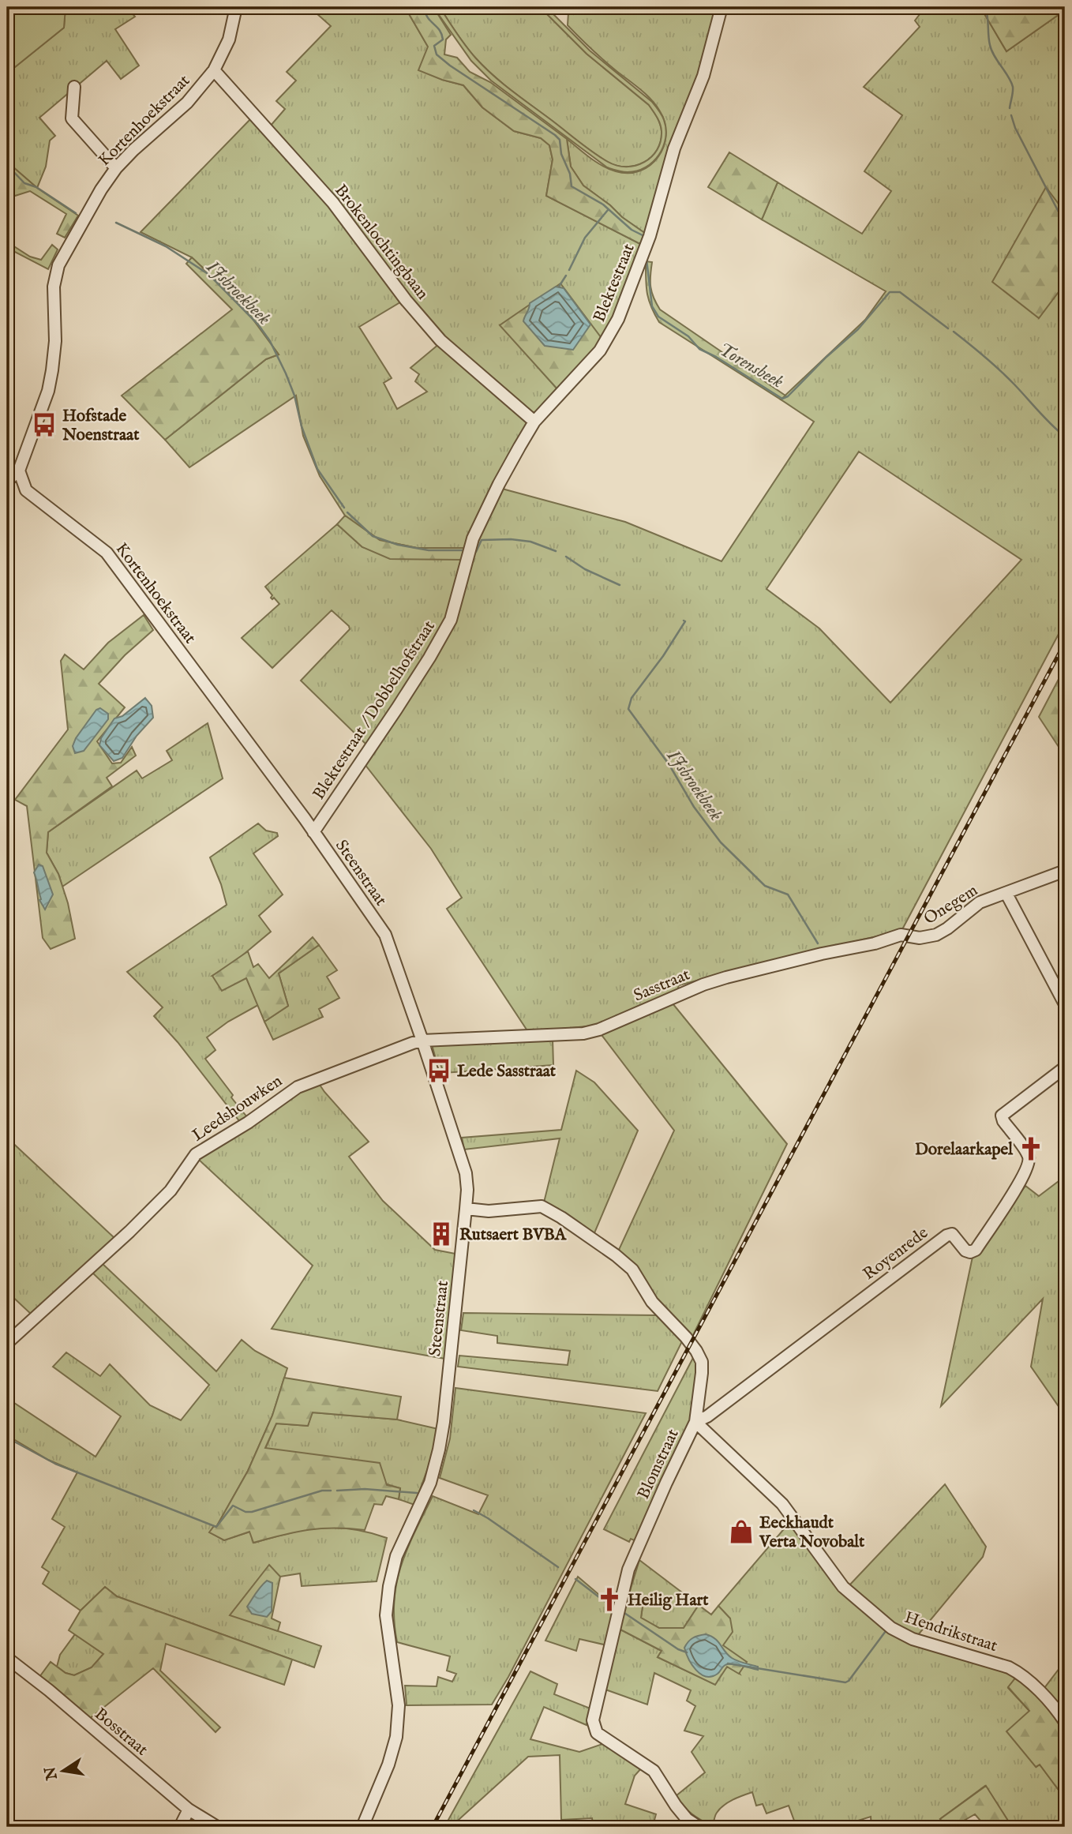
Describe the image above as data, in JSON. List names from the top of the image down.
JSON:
{
  "streets": {
    "street": [
      "Kortenhoekstraat",
      "Brokenlochtingbaan",
      "Blektestraat",
      "Blektestraat / Dobbelhofstraat",
      "Steenstraat",
      "Onegem",
      "Sasstraat",
      "Leedshouwken",
      "Royenrede",
      "Blomstraat",
      "Hendrikstraat",
      "Bosstraat"
    ]
  },
  "crossings": [
    ["Kortenhoekstraat", "Brokenlochtingbaan"],
    ["Kortenhoekstraat", "Blektestraat / Dobbelhofstraat"],
    ["Kortenhoekstraat", "Steenstraat"],
    ["Brokenlochtingbaan", "Blektestraat"],
    ["Blektestraat", "Blektestraat / Dobbelhofstraat"],
    ["Blektestraat / Dobbelhofstraat", "Steenstraat"],
    ["Steenstraat", "Sasstraat"],
    ["Steenstraat", "Leedshouwken"],
    ["Steenstraat", "Blomstraat"],
    ["Onegem", "Sasstraat"],
    ["Sasstraat", "Leedshouwken"],
    ["Royenrede", "Blomstraat"],
    ["Royenrede", "Hendrikstraat"],
    ["Blomstraat", "Hendrikstraat"]
  ],
  "water": ["IJsbroekbeek", "Torensbeek"],
  "places": {
    "bus stop": ["Hofstade Noenstraat", "Lede Sasstraat"],
    "church": ["Dorelaarkapel", "Heilig Hart"],
    "building": ["Rutsaert BVBA"],
    "shop": ["Eeckhaudt Verta Novobalt"]
  },
  "north": "left"
}
